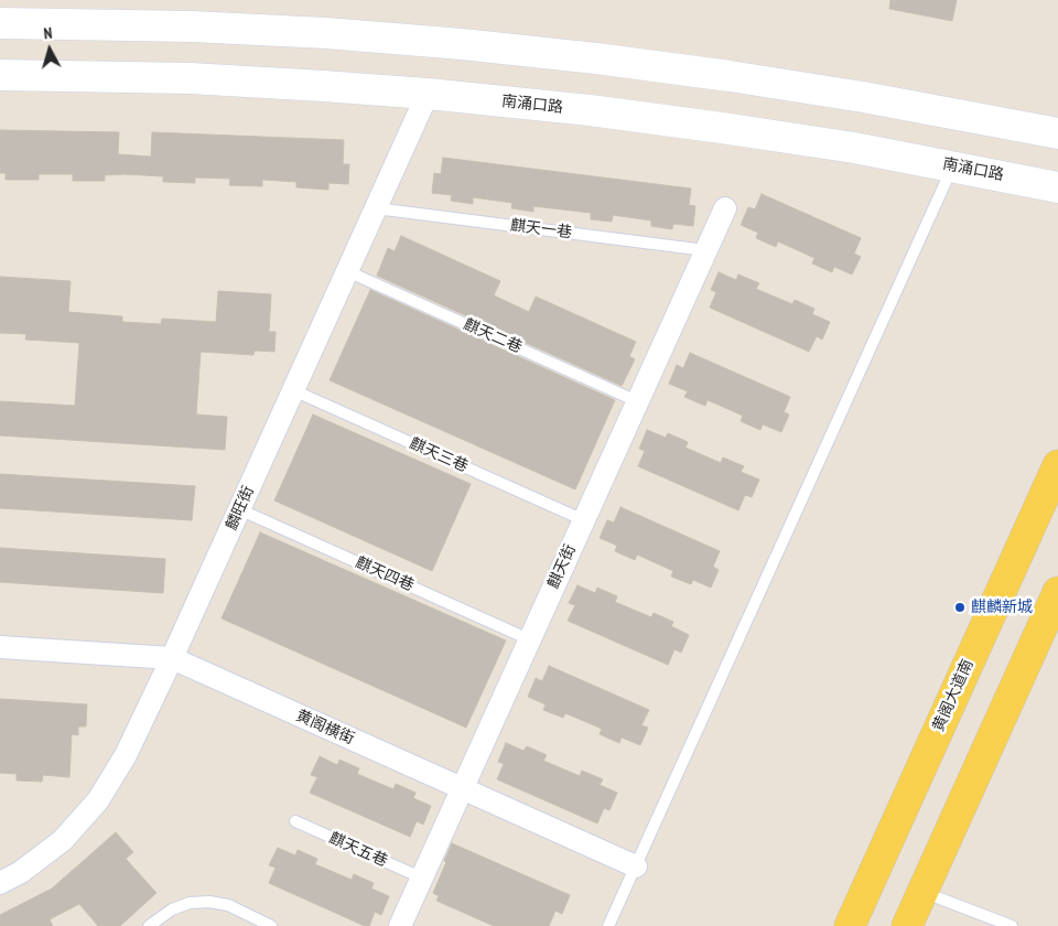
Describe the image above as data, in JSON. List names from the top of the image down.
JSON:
{
  "streets": {
    "main road": ["南涌口路", "黄阁大道南"],
    "street": ["麟旺街", "麒天街", "黄阁横街"],
    "lane": [
      "麒天一巷",
      "麒天二巷",
      "麒天三巷",
      "麒天四巷",
      "麒天五巷"
    ]
  },
  "crossings": [
    ["南涌口路", "麟旺街"],
    ["麒天一巷", "麟旺街"],
    ["麒天一巷", "麒天街"],
    ["麒天二巷", "麟旺街"],
    ["麒天二巷", "麒天街"],
    ["麒天三巷", "麟旺街"],
    ["麒天三巷", "麒天街"],
    ["麟旺街", "麒天四巷"],
    ["麟旺街", "黄阁横街"],
    ["麒天街", "麒天四巷"],
    ["麒天街", "黄阁横街"],
    ["麒天街", "麒天五巷"]
  ],
  "places": ["麒麟新城"],
  "north": "top"
}
